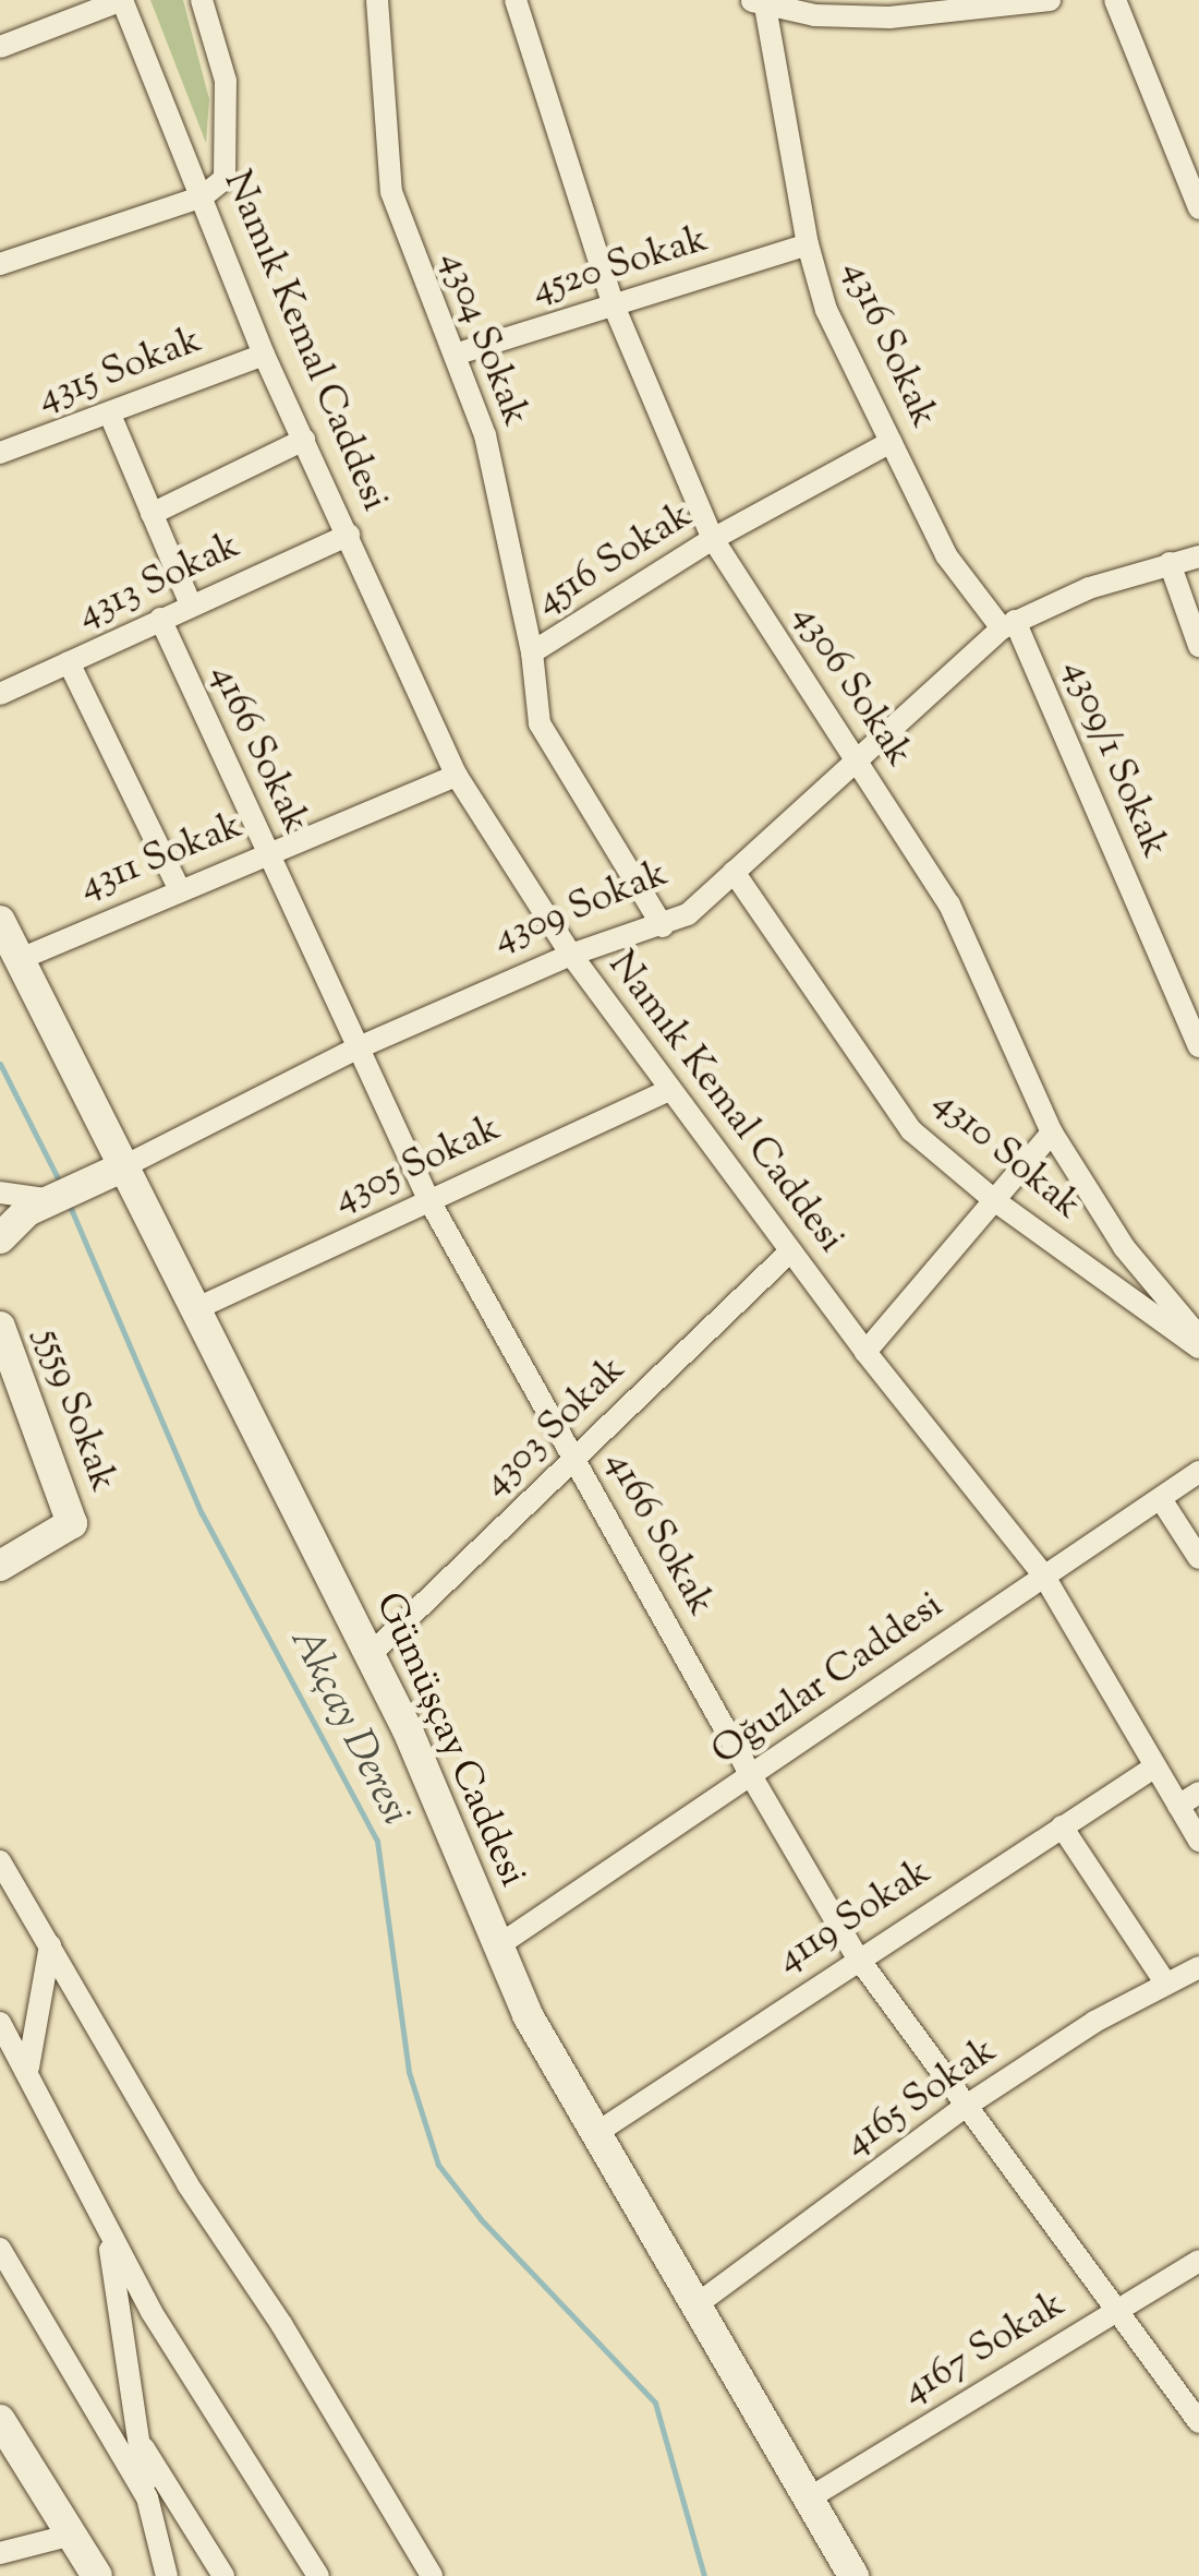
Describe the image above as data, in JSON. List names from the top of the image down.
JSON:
{
  "streets": {
    "street": [
      "4520 Sokak",
      "4304 Sokak",
      "Namık Kemal Caddesi",
      "4316 Sokak",
      "4315 Sokak",
      "4516 Sokak",
      "4313 Sokak",
      "4306 Sokak",
      "4166 Sokak",
      "4309/1 Sokak",
      "4311 Sokak",
      "4309 Sokak",
      "4310 Sokak",
      "4305 Sokak",
      "5559 Sokak",
      "4303 Sokak",
      "Oğuzlar Caddesi",
      "Gümüşçay Caddesi",
      "4119 Sokak",
      "4165 Sokak",
      "4167 Sokak"
    ]
  },
  "crossings": [
    ["4520 Sokak", "4304 Sokak"],
    ["4520 Sokak", "4316 Sokak"],
    ["4520 Sokak", "4306 Sokak"],
    ["4304 Sokak", "4516 Sokak"],
    ["Namık Kemal Caddesi", "4315 Sokak"],
    ["Namık Kemal Caddesi", "4313 Sokak"],
    ["Namık Kemal Caddesi", "4311 Sokak"],
    ["Namık Kemal Caddesi", "4309 Sokak"],
    ["Namık Kemal Caddesi", "4305 Sokak"],
    ["Namık Kemal Caddesi", "4303 Sokak"],
    ["Namık Kemal Caddesi", "Oğuzlar Caddesi"],
    ["Namık Kemal Caddesi", "4119 Sokak"],
    ["4316 Sokak", "4516 Sokak"],
    ["4316 Sokak", "4309/1 Sokak"],
    ["4316 Sokak", "4309 Sokak"],
    ["4516 Sokak", "4306 Sokak"],
    ["4516 Sokak", "4309 Sokak"],
    ["4313 Sokak", "4166 Sokak"],
    ["4306 Sokak", "4309 Sokak"],
    ["4306 Sokak", "4310 Sokak"],
    ["4166 Sokak", "4311 Sokak"],
    ["4166 Sokak", "4309 Sokak"],
    ["4166 Sokak", "4305 Sokak"],
    ["4166 Sokak", "4303 Sokak"],
    ["4166 Sokak", "Oğuzlar Caddesi"],
    ["4166 Sokak", "4119 Sokak"],
    ["4166 Sokak", "4165 Sokak"],
    ["4166 Sokak", "4167 Sokak"],
    ["4309/1 Sokak", "4309 Sokak"],
    ["4311 Sokak", "Gümüşçay Caddesi"],
    ["4309 Sokak", "4310 Sokak"],
    ["4309 Sokak", "Gümüşçay Caddesi"],
    ["4305 Sokak", "Gümüşçay Caddesi"],
    ["4303 Sokak", "Gümüşçay Caddesi"],
    ["Oğuzlar Caddesi", "Gümüşçay Caddesi"],
    ["Gümüşçay Caddesi", "4119 Sokak"],
    ["Gümüşçay Caddesi", "4165 Sokak"],
    ["Gümüşçay Caddesi", "4167 Sokak"]
  ],
  "water": ["Akçay Deresi"]
}
